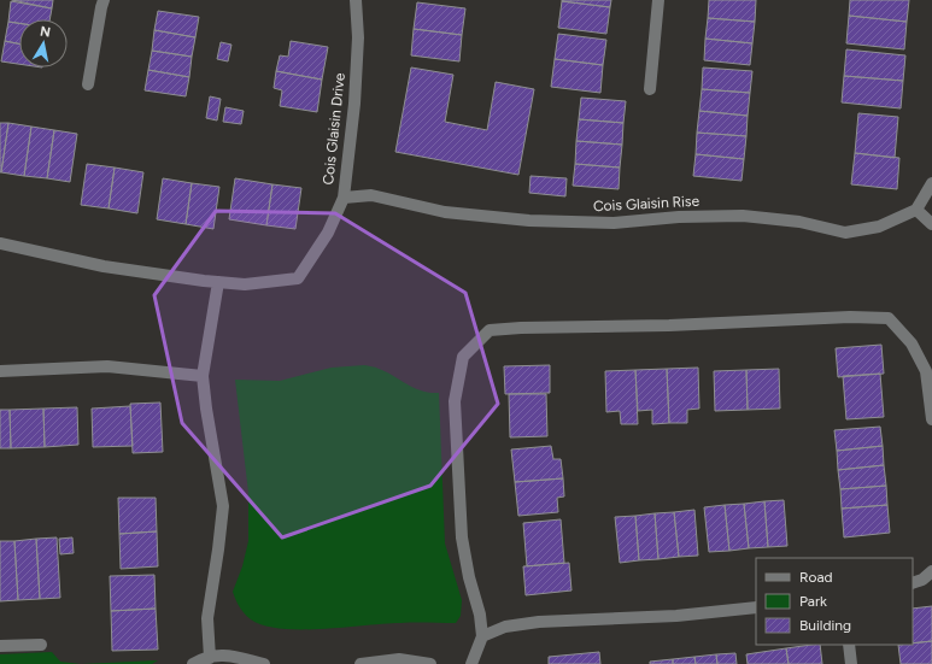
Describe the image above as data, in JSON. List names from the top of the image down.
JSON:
{
  "streets": {
    "street": ["Cois Glaisin Drive", "Cois Glaisin Rise"]
  },
  "crossings": [
    ["Cois Glaisin Drive", "Cois Glaisin Rise"]
  ],
  "legend": ["Road", "Park", "Building"],
  "north": "top"
}
